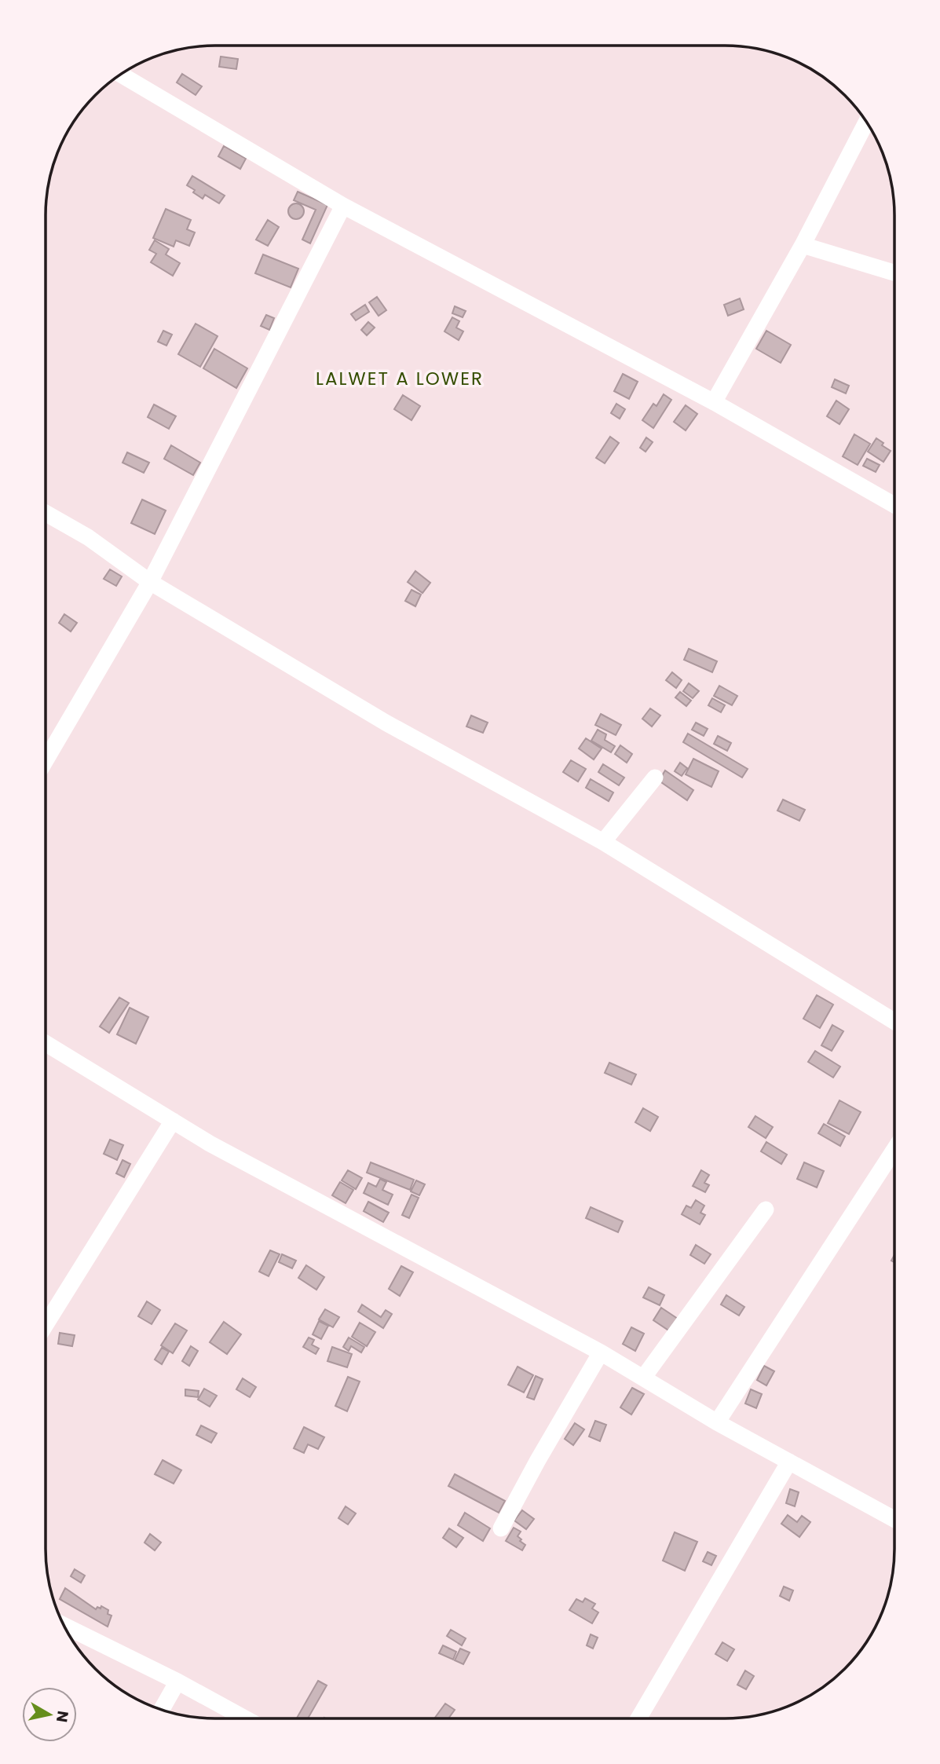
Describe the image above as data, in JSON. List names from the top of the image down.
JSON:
{
  "districts": ["LALWET A LOWER"],
  "north": "right"
}
